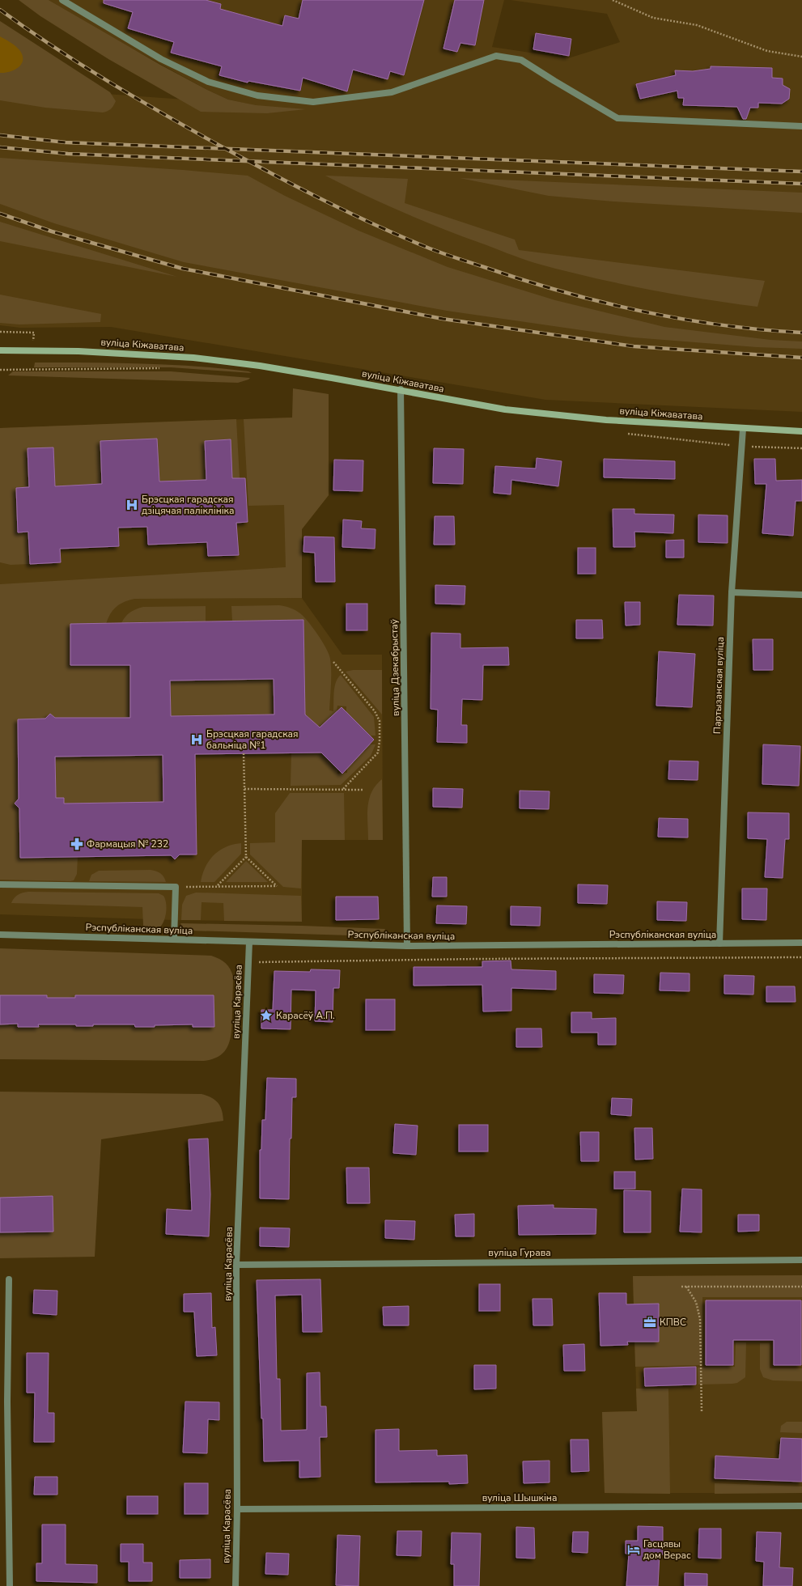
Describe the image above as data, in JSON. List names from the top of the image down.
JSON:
{
  "streets": {
    "main road": ["вуліца Кіжаватава"],
    "street": [
      "вуліца Дзекабрыстаў",
      "Партызанская вуліца",
      "Рэспубліканская вуліца",
      "вуліца Карасёва",
      "вуліца Гурава",
      "вуліца Шышкіна"
    ]
  },
  "crossings": [
    ["вуліца Кіжаватава", "вуліца Дзекабрыстаў"],
    ["вуліца Кіжаватава", "Партызанская вуліца"],
    ["вуліца Дзекабрыстаў", "Рэспубліканская вуліца"],
    ["Партызанская вуліца", "Рэспубліканская вуліца"],
    ["Рэспубліканская вуліца", "вуліца Карасёва"],
    ["вуліца Карасёва", "вуліца Гурава"],
    ["вуліца Карасёва", "вуліца Шышкіна"]
  ],
  "places": {
    "hospital": ["Брэсцкая гарадская дзіцячая паліклініка", "Брэсцкая гарадская бальніца №1"],
    "pharmacy": ["Фармацыя № 232"],
    "place": ["Карасёў А.П."],
    "office": ["КПВС"],
    "hotel": ["Гасцявы дом Верас"]
  }
}
